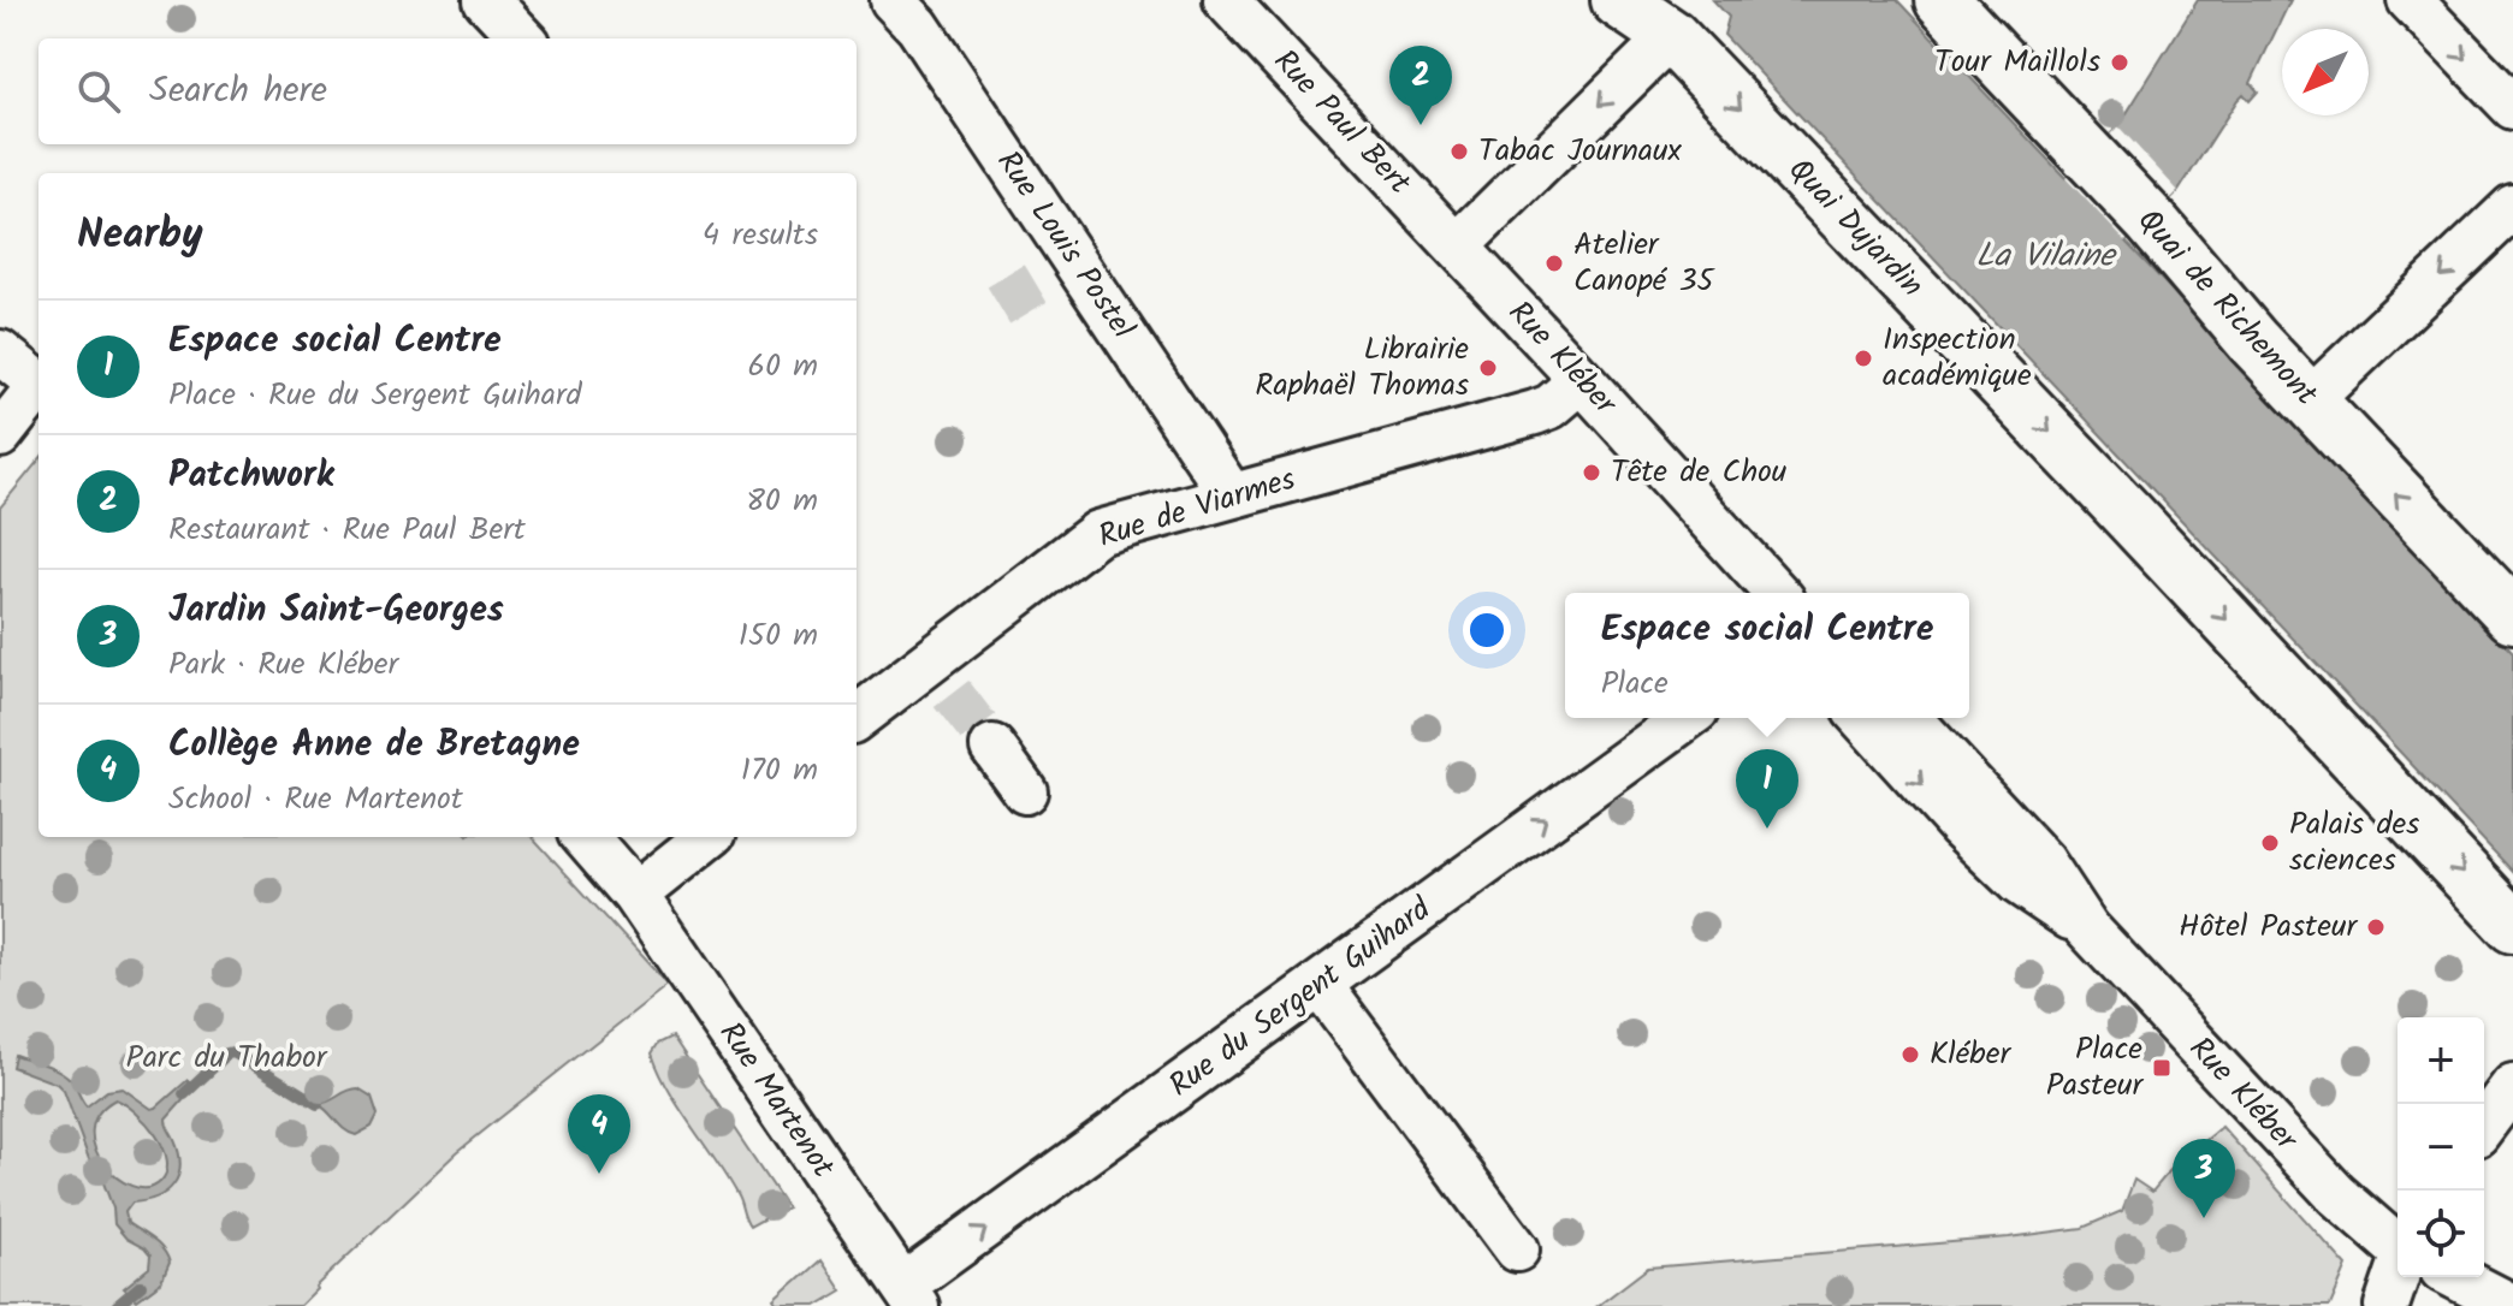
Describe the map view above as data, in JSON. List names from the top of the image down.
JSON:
{
  "streets": {
    "main road": ["Quai Dujardin", "Quai de Richemont"],
    "street": [
      "Rue Paul Bert",
      "Rue Louis Postel",
      "Rue Kléber",
      "Rue de Viarmes",
      "Rue du Sergent Guihard",
      "Rue Martenot"
    ]
  },
  "crossings": [
    ["Rue Paul Bert", "Rue Kléber"],
    ["Rue Louis Postel", "Rue de Viarmes"],
    ["Rue Kléber", "Rue de Viarmes"],
    ["Rue du Sergent Guihard", "Rue Martenot"]
  ],
  "one_way": ["Quai Dujardin", "Quai de Richemont", "Rue du Sergent Guihard"],
  "water": ["La Vilaine"],
  "parks": ["Parc du Thabor"],
  "places": {
    "other": [
      "Tour Maillols",
      "Tabac Journaux",
      "Atelier Canopé 35",
      "Inspection académique",
      "Librairie Raphaël Thomas",
      "Tête de Chou",
      "Palais des sciences",
      "Hôtel Pasteur",
      "Kléber"
    ],
    "transit": ["Place Pasteur"]
  },
  "north": "bottom left",
  "page": {
    "search": "Search here",
    "pins": [
      "2",
      "1",
      "4",
      "3"
    ],
    "heading": ["Nearby", "4 results"],
    "list": [
      {
        "mark": "1",
        "name": "Espace social Centre",
        "note": "Place · Rue du Sergent Guihard",
        "value": "60 m"
      },
      {
        "mark": "2",
        "name": "Patchwork",
        "note": "Restaurant · Rue Paul Bert",
        "value": "80 m"
      },
      {
        "mark": "3",
        "name": "Jardin Saint-Georges",
        "note": "Park · Rue Kléber",
        "value": "150 m"
      },
      {
        "mark": "4",
        "name": "Collège Anne de Bretagne",
        "note": "School · Rue Martenot",
        "value": "170 m"
      }
    ],
    "popup": ["Espace social Centre", "Place"],
    "map_buttons": ["+", "−"]
  }
}
